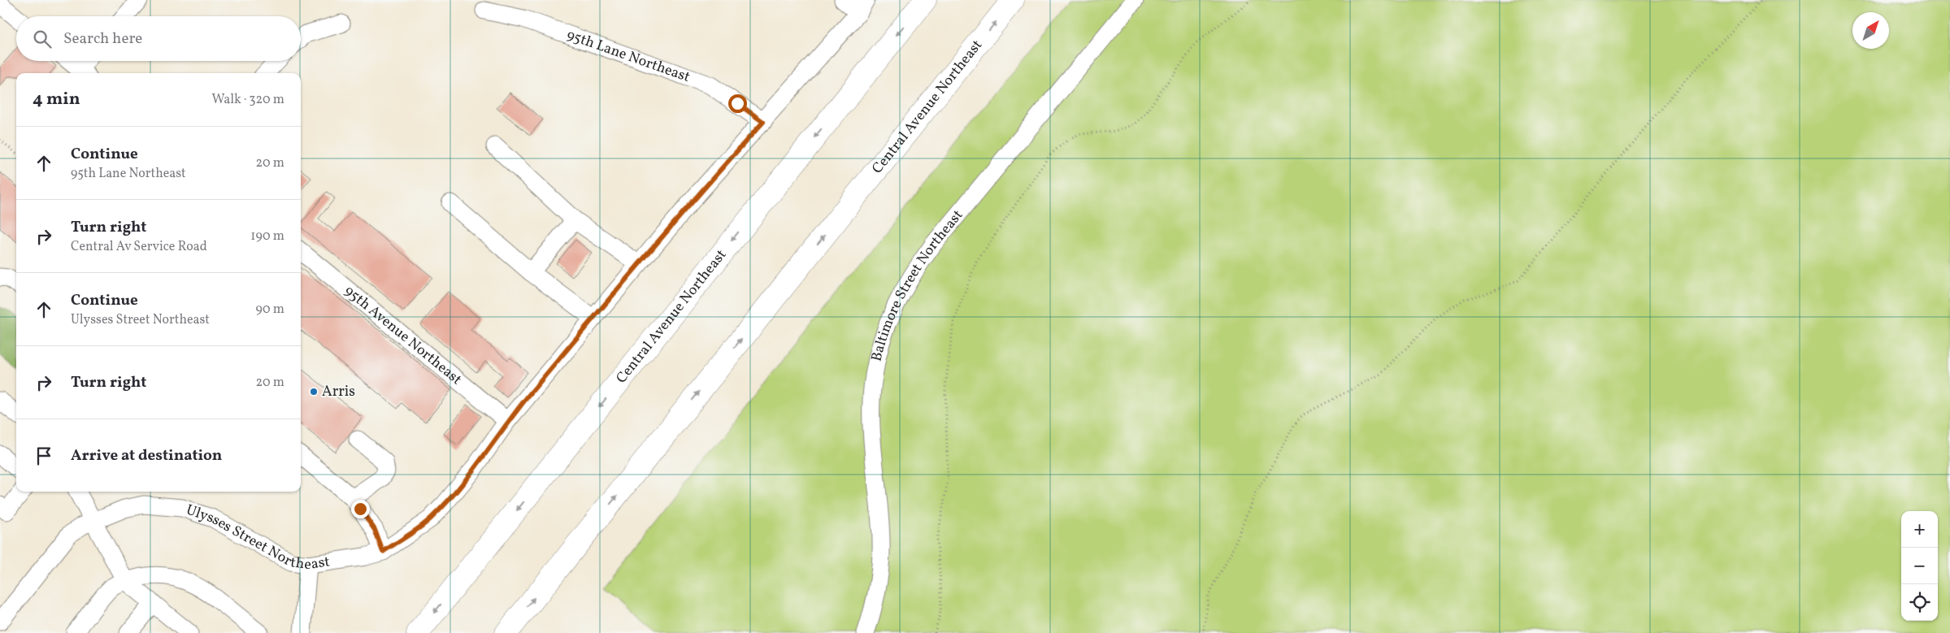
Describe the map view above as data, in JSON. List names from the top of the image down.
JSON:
{
  "streets": {
    "highway": ["Central Avenue Northeast"],
    "street": [
      "95th Lane Northeast",
      "Baltimore Street Northeast",
      "95th Avenue Northeast",
      "Ulysses Street Northeast"
    ]
  },
  "crossings": [
    ["95th Lane Northeast", "Ulysses Street Northeast"],
    ["95th Avenue Northeast", "Ulysses Street Northeast"]
  ],
  "places": ["Arris"],
  "north": "top right",
  "page": {
    "search": "Search here",
    "heading": ["4 min", "Walk · 320 m"],
    "list": [
      ["Continue", "95th Lane Northeast", "20 m"],
      ["Turn right", "Central Av Service Road", "190 m"],
      ["Continue", "Ulysses Street Northeast", "90 m"],
      ["Turn right", "20 m"],
      "Arrive at destination"
    ],
    "map_buttons": ["+", "−"]
  }
}
